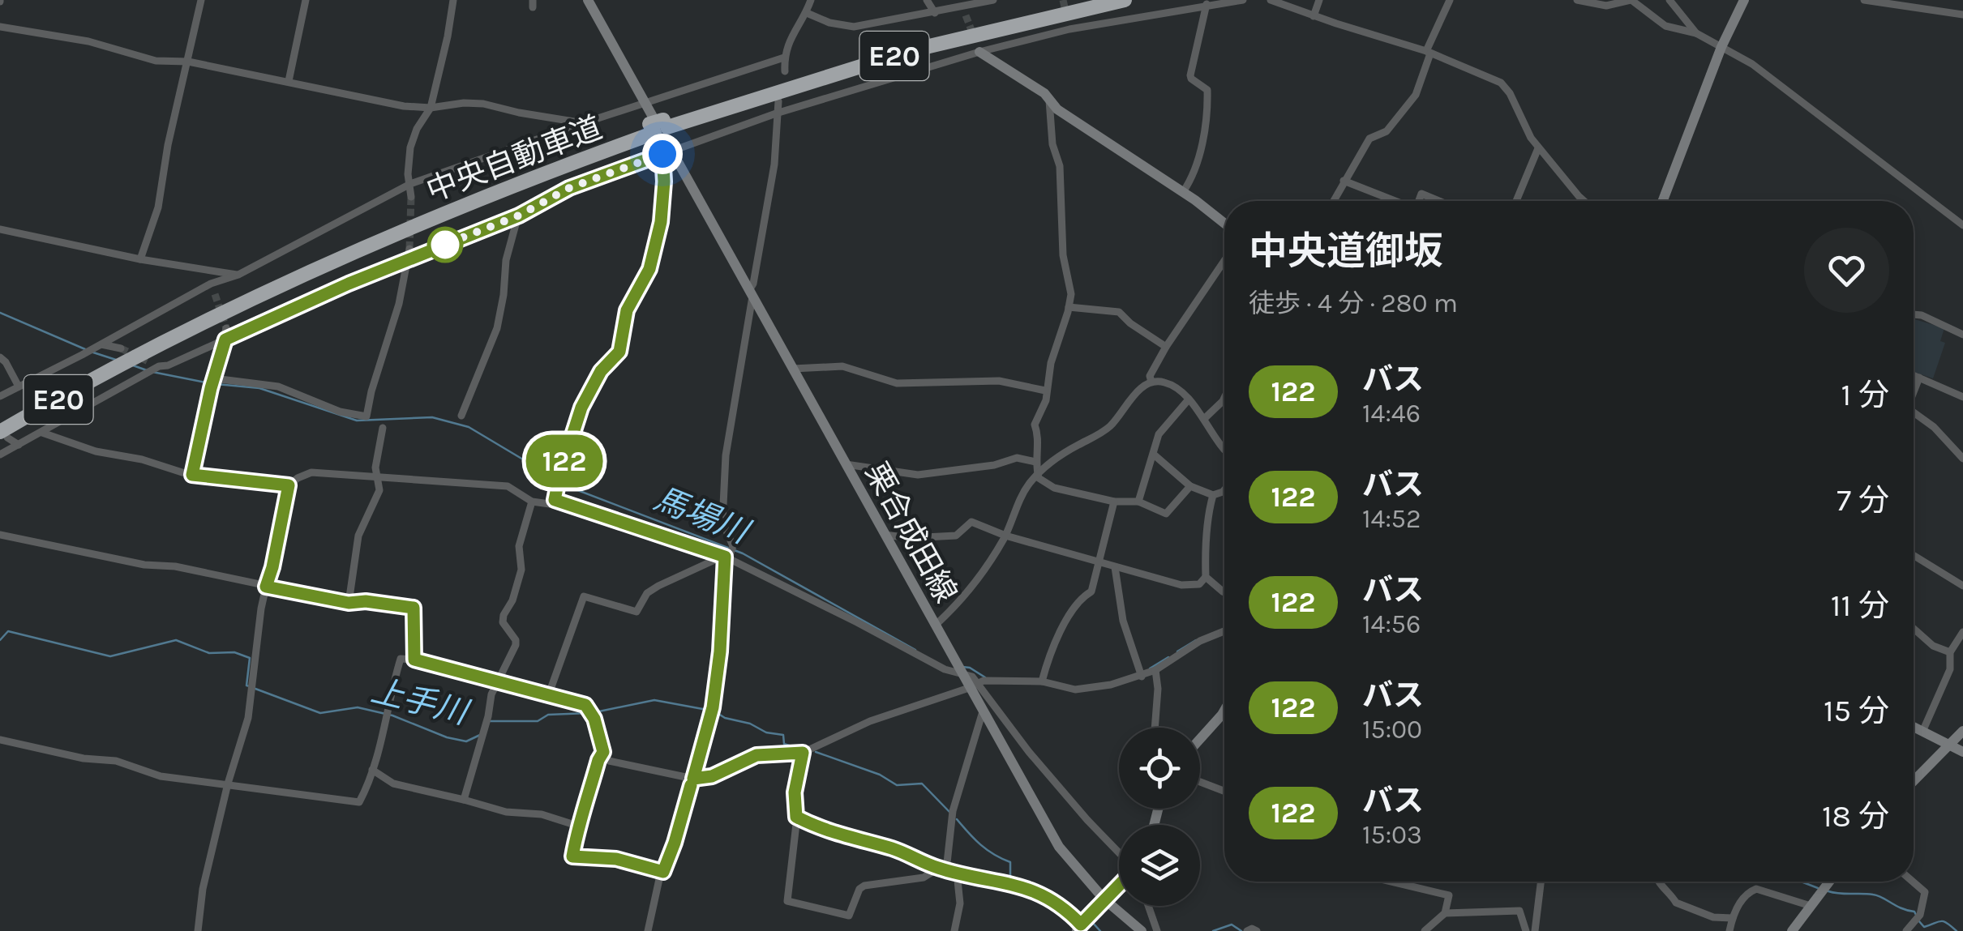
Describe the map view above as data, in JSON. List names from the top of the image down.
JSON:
{
  "streets": {
    "highway": ["E20", "中央自動車道"],
    "main road": ["栗合成田線"]
  },
  "crossings": [
    ["中央自動車道", "栗合成田線"]
  ],
  "water": ["馬場川", "上手川"],
  "lines": ["bus line 122"],
  "page": {
    "on_map": "122",
    "heading": ["中央道御坂", "徒歩 · 4 分 · 280 m"],
    "list": [
      {
        "mark": "122",
        "name": "バス",
        "note": "14:46",
        "value": "1 分"
      },
      {
        "mark": "122",
        "name": "バス",
        "note": "14:52",
        "value": "7 分"
      },
      {
        "mark": "122",
        "name": "バス",
        "note": "14:56",
        "value": "11 分"
      },
      {
        "mark": "122",
        "name": "バス",
        "note": "15:00",
        "value": "15 分"
      },
      {
        "mark": "122",
        "name": "バス",
        "note": "15:03",
        "value": "18 分"
      }
    ]
  }
}
